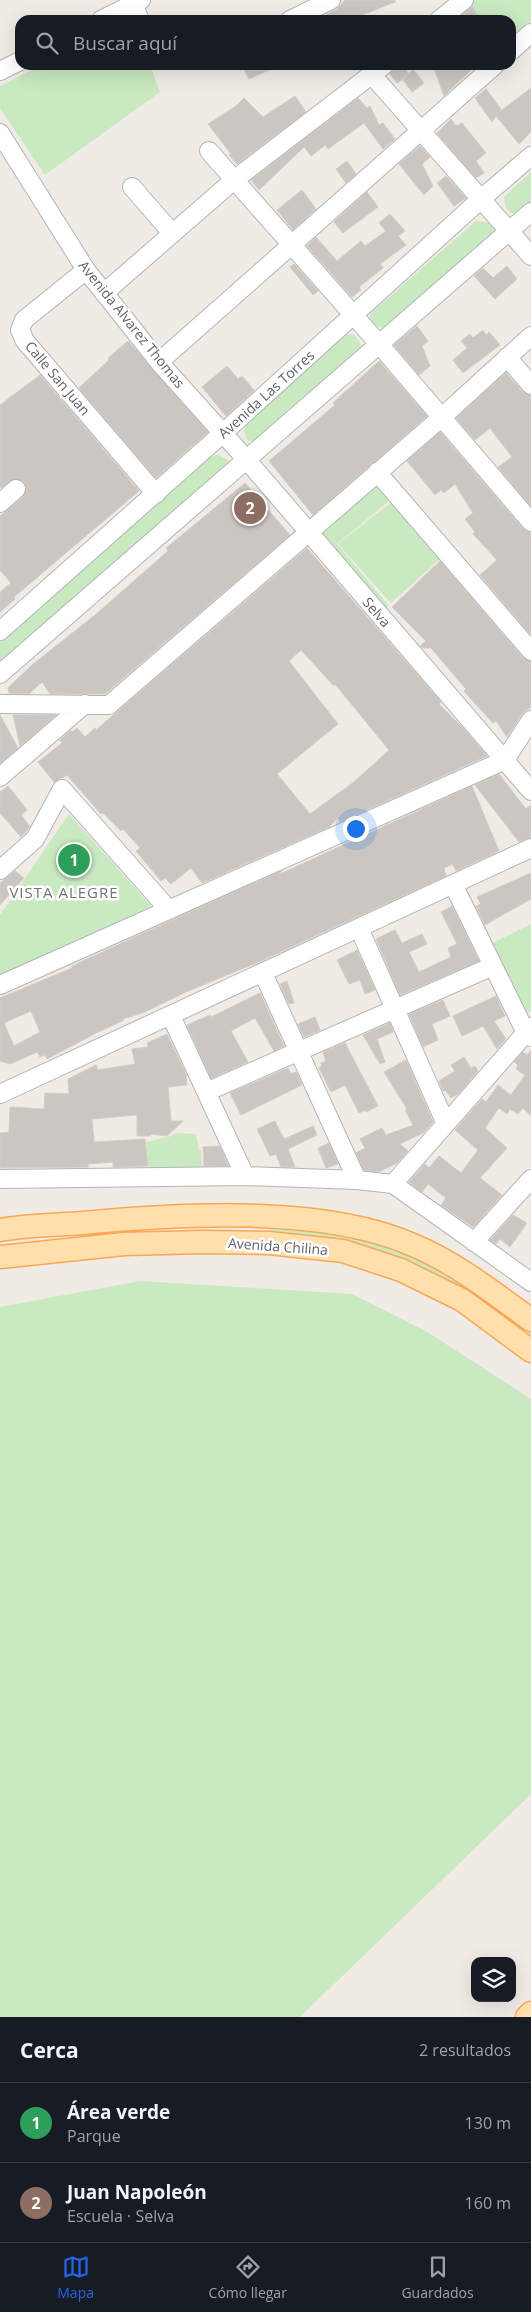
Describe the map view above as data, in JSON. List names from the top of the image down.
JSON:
{
  "streets": {
    "main road": ["Avenida Chilina"],
    "street": [
      "Avenida Alvarez Thomas",
      "Calle San Juan",
      "Avenida Las Torres",
      "Selva"
    ]
  },
  "crossings": [
    ["Avenida Alvarez Thomas", "Calle San Juan"],
    ["Avenida Alvarez Thomas", "Avenida Las Torres"],
    ["Avenida Alvarez Thomas", "Selva"],
    ["Calle San Juan", "Avenida Las Torres"],
    ["Avenida Las Torres", "Selva"]
  ],
  "districts": ["VISTA ALEGRE"],
  "page": {
    "search": "Buscar aquí",
    "pins": ["2", "1"],
    "heading": ["Cerca", "2 resultados"],
    "list": [
      {
        "mark": "1",
        "name": "Área verde",
        "note": "Parque",
        "value": "130 m"
      },
      {
        "mark": "2",
        "name": "Juan Napoleón",
        "note": "Escuela · Selva",
        "value": "160 m"
      }
    ],
    "nav": ["Mapa", "Cómo llegar", "Guardados"]
  }
}
